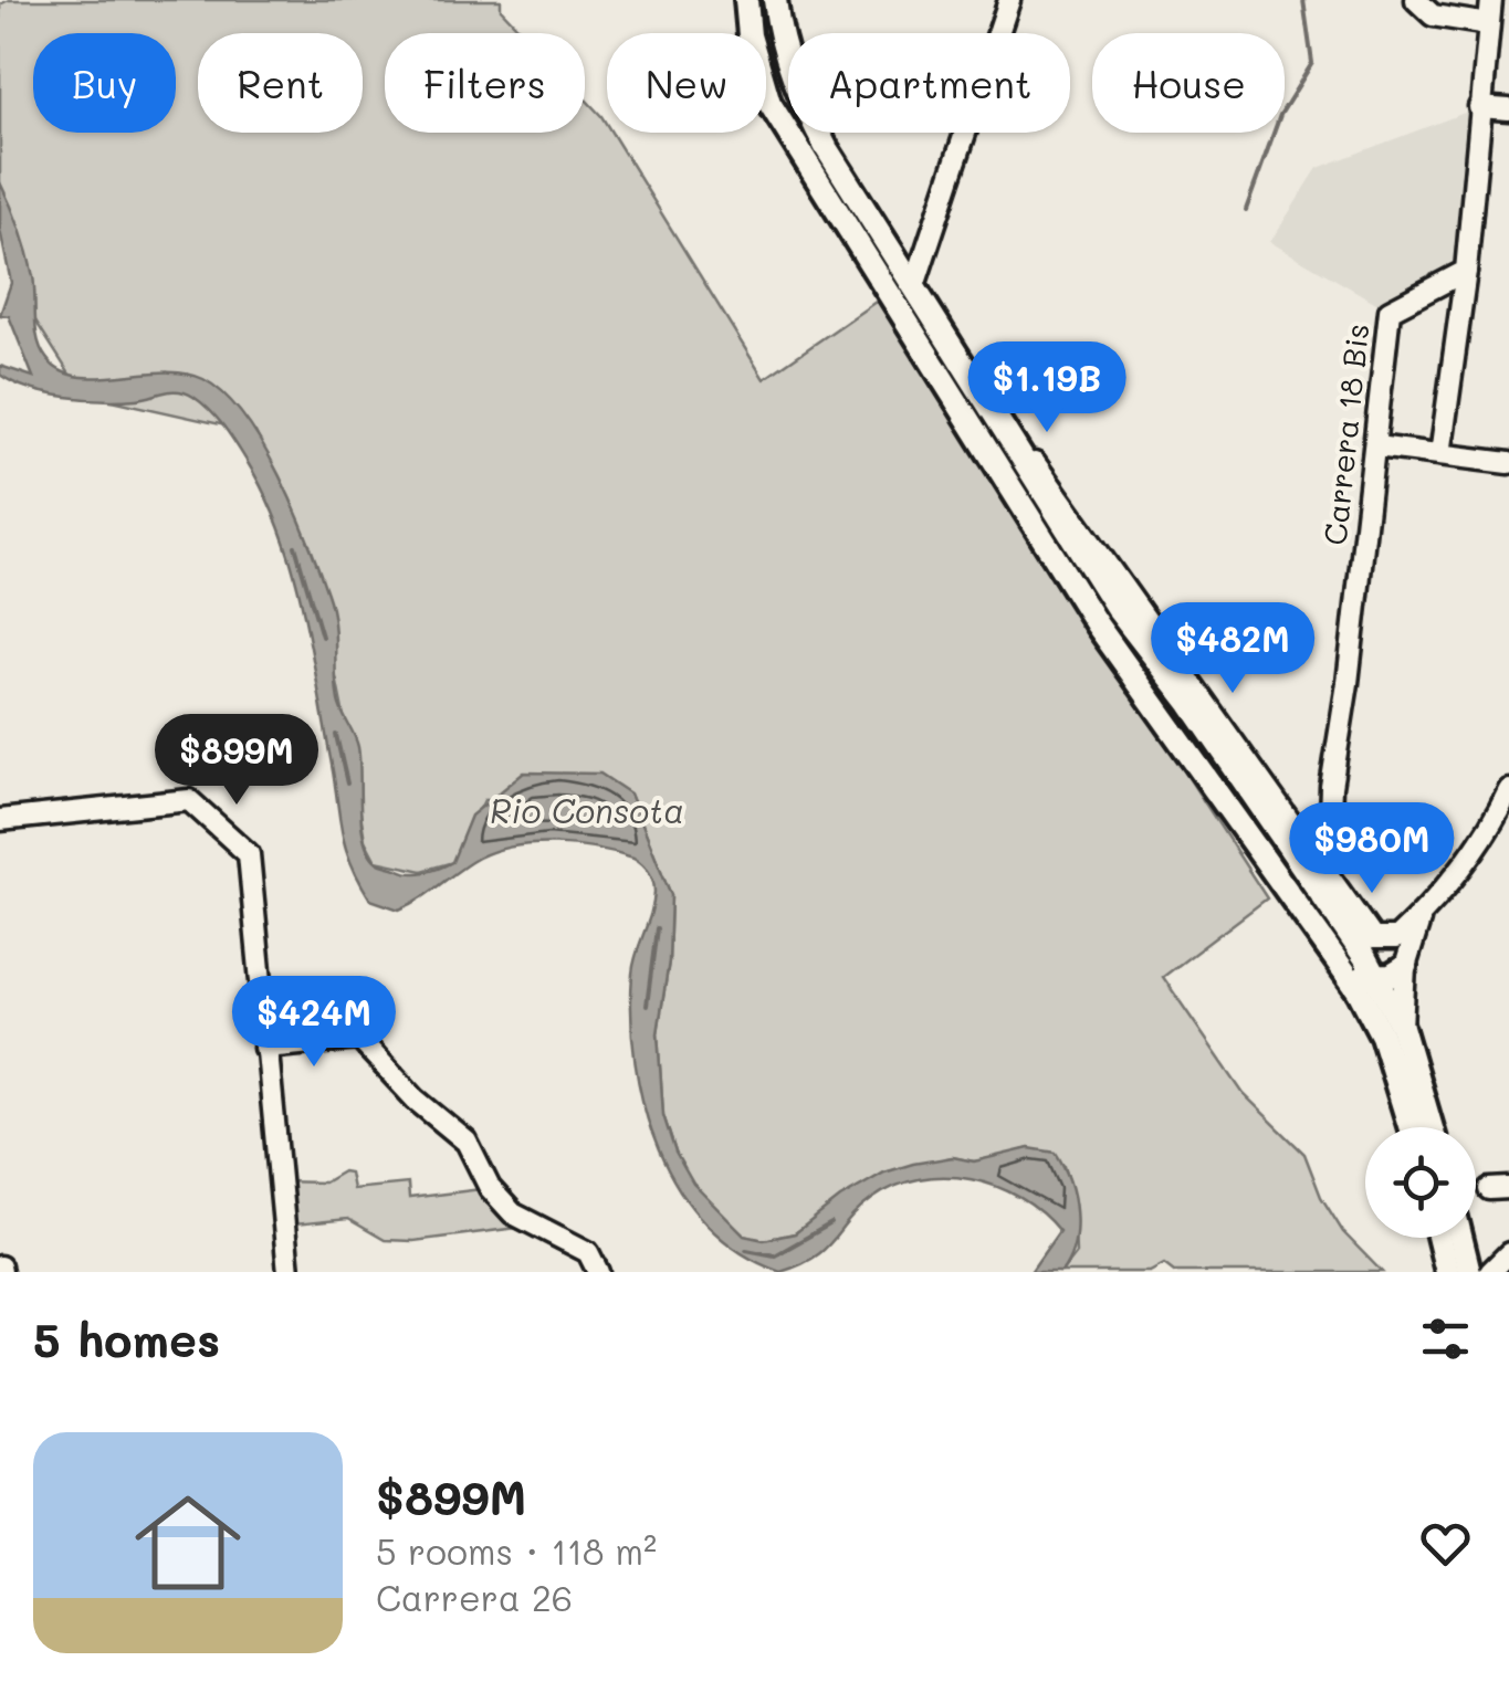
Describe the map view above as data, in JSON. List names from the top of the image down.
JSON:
{
  "streets": {
    "street": ["Carrera 18 Bis"]
  },
  "water": ["Rio Consota"],
  "page": {
    "chip": [
      "Buy",
      "Rent",
      "Filters",
      "New",
      "Apartment",
      "House"
    ],
    "price": [
      "$1.19B",
      "$482M",
      "$899M",
      "$980M",
      "$424M"
    ],
    "heading": "5 homes",
    "list": [
      {
        "name": "$899M",
        "note": "5 rooms · 118 m² · Carrera 26"
      }
    ]
  }
}
